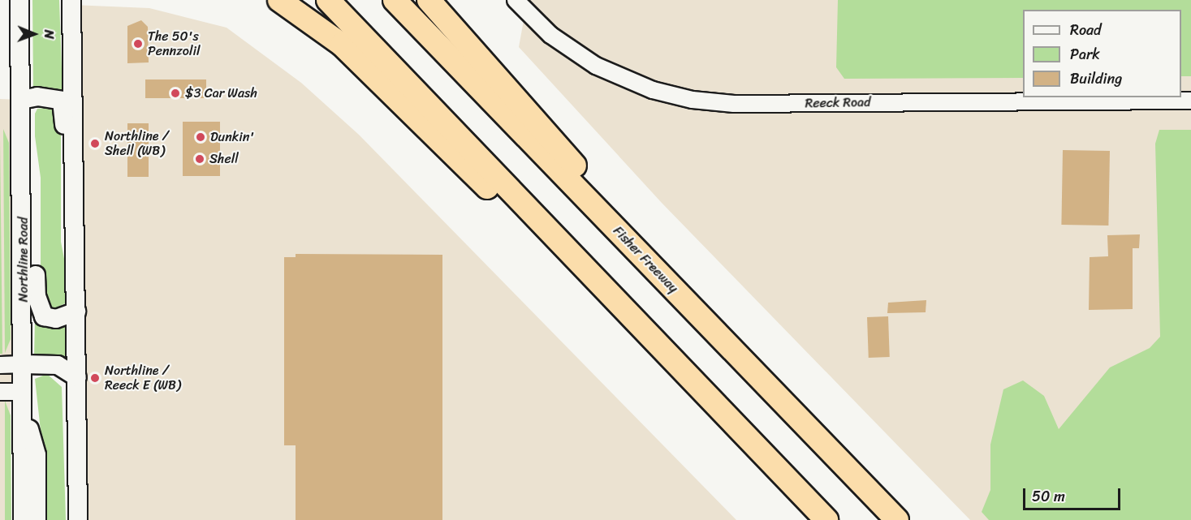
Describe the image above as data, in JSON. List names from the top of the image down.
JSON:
{
  "streets": {
    "highway": ["Fisher Freeway"],
    "main road": ["Northline Road"],
    "street": ["Reeck Road"]
  },
  "places": [
    "The 50's Pennzolil",
    "$3 Car Wash",
    "Dunkin'",
    "Northline / Shell (WB)",
    "Shell",
    "Northline / Reeck E (WB)"
  ],
  "legend": ["Road", "Park", "Building"],
  "scale_bar": "50 m",
  "north": "right"
}
